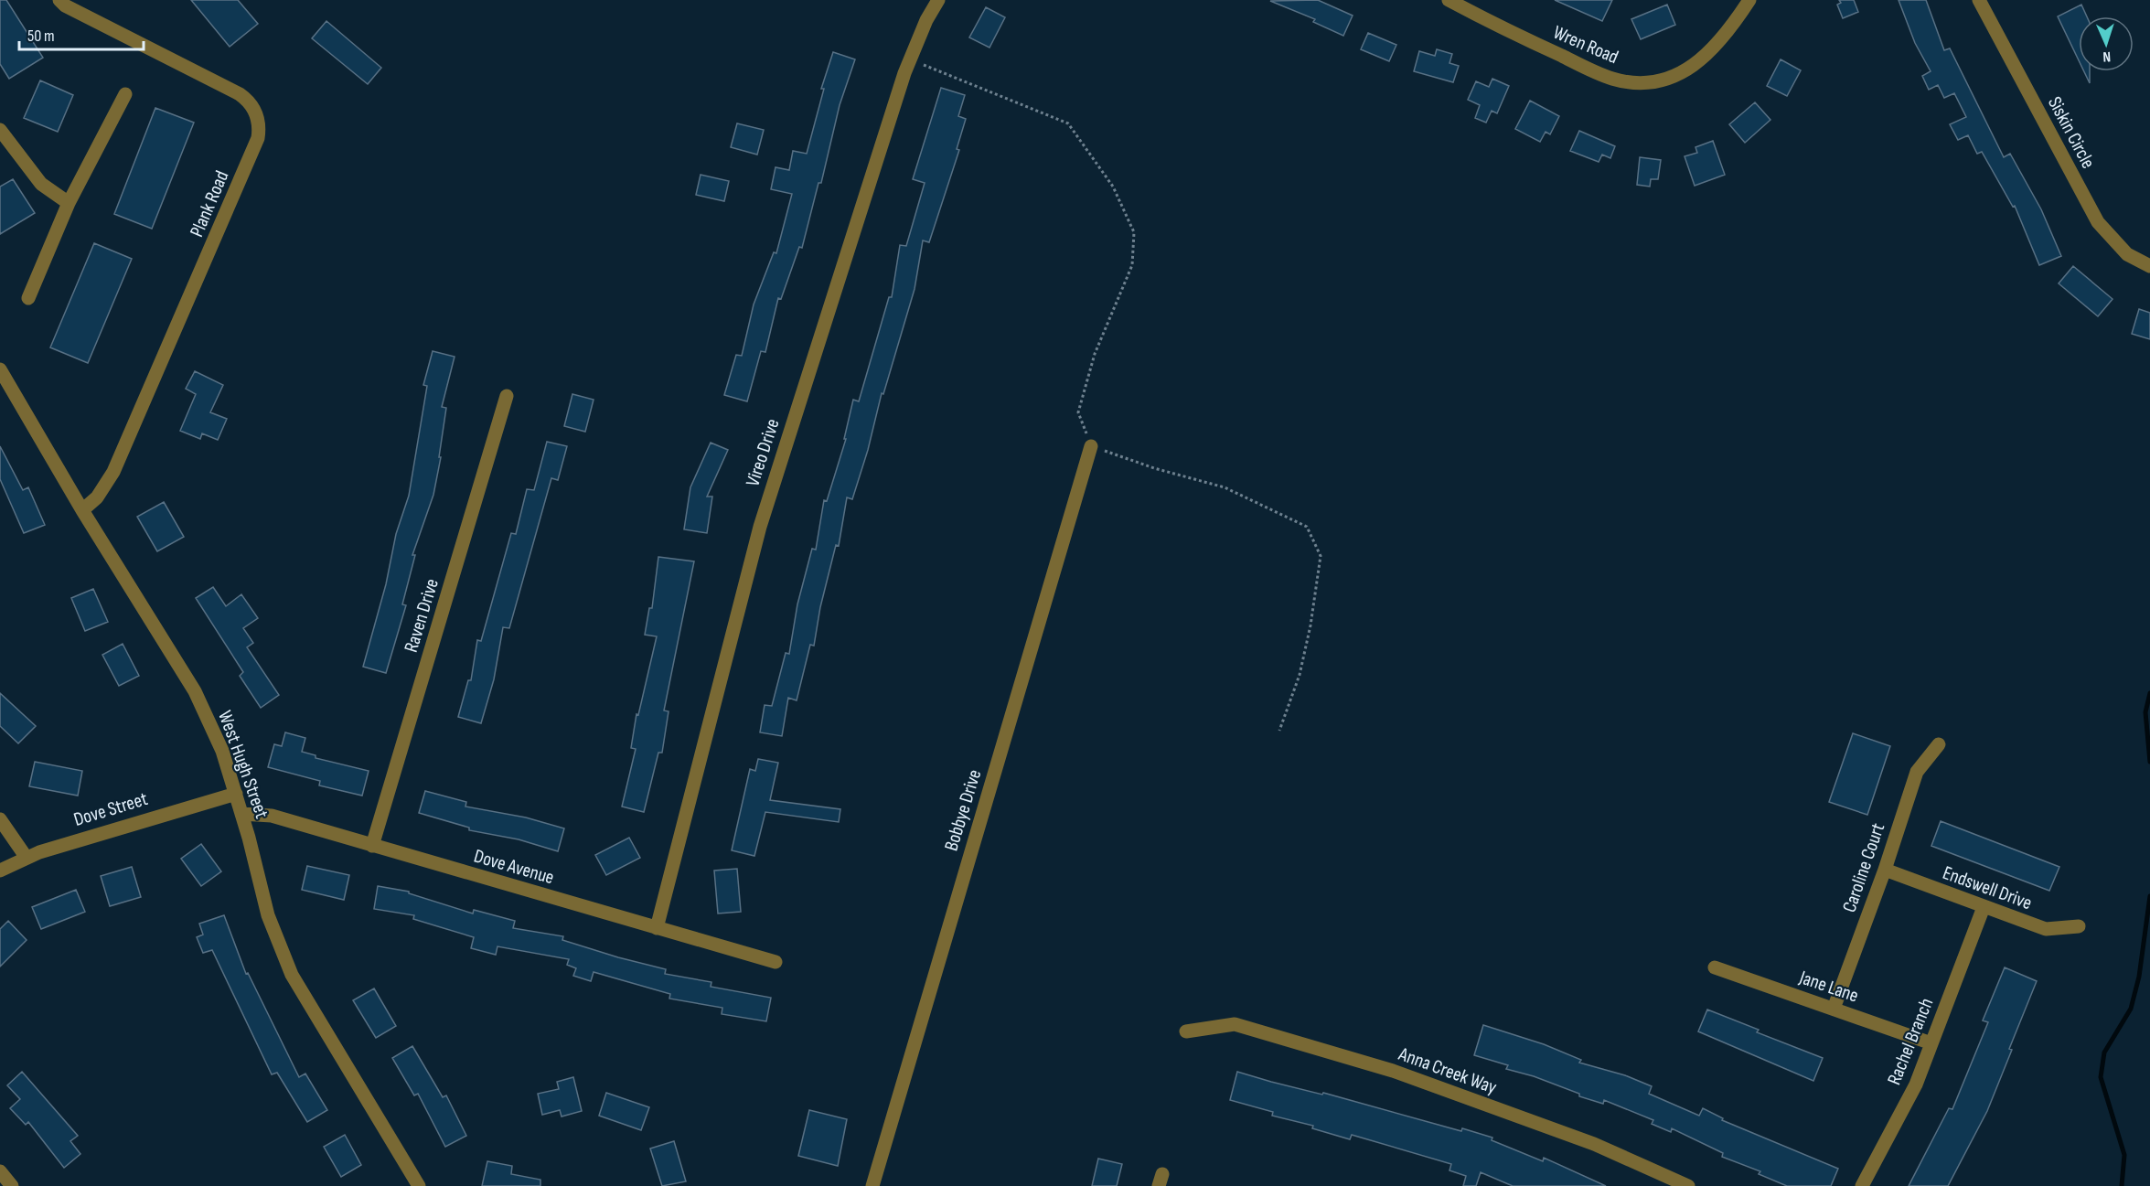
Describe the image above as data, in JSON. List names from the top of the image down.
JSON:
{
  "streets": {
    "street": [
      "Wren Road",
      "Siskin Circle",
      "Plank Road",
      "Vireo Drive",
      "Raven Drive",
      "West Hugh Street",
      "Dove Street",
      "Bobbye Drive",
      "Dove Avenue",
      "Caroline Court",
      "Endswell Drive",
      "Jane Lane",
      "Rachel Branch",
      "Anna Creek Way"
    ]
  },
  "crossings": [
    ["Plank Road", "West Hugh Street"],
    ["Vireo Drive", "Dove Avenue"],
    ["Raven Drive", "Dove Avenue"],
    ["West Hugh Street", "Dove Street"],
    ["West Hugh Street", "Dove Avenue"],
    ["Caroline Court", "Endswell Drive"],
    ["Caroline Court", "Jane Lane"],
    ["Endswell Drive", "Rachel Branch"],
    ["Jane Lane", "Rachel Branch"]
  ],
  "scale_bar": "50 m",
  "north": "bottom"
}
